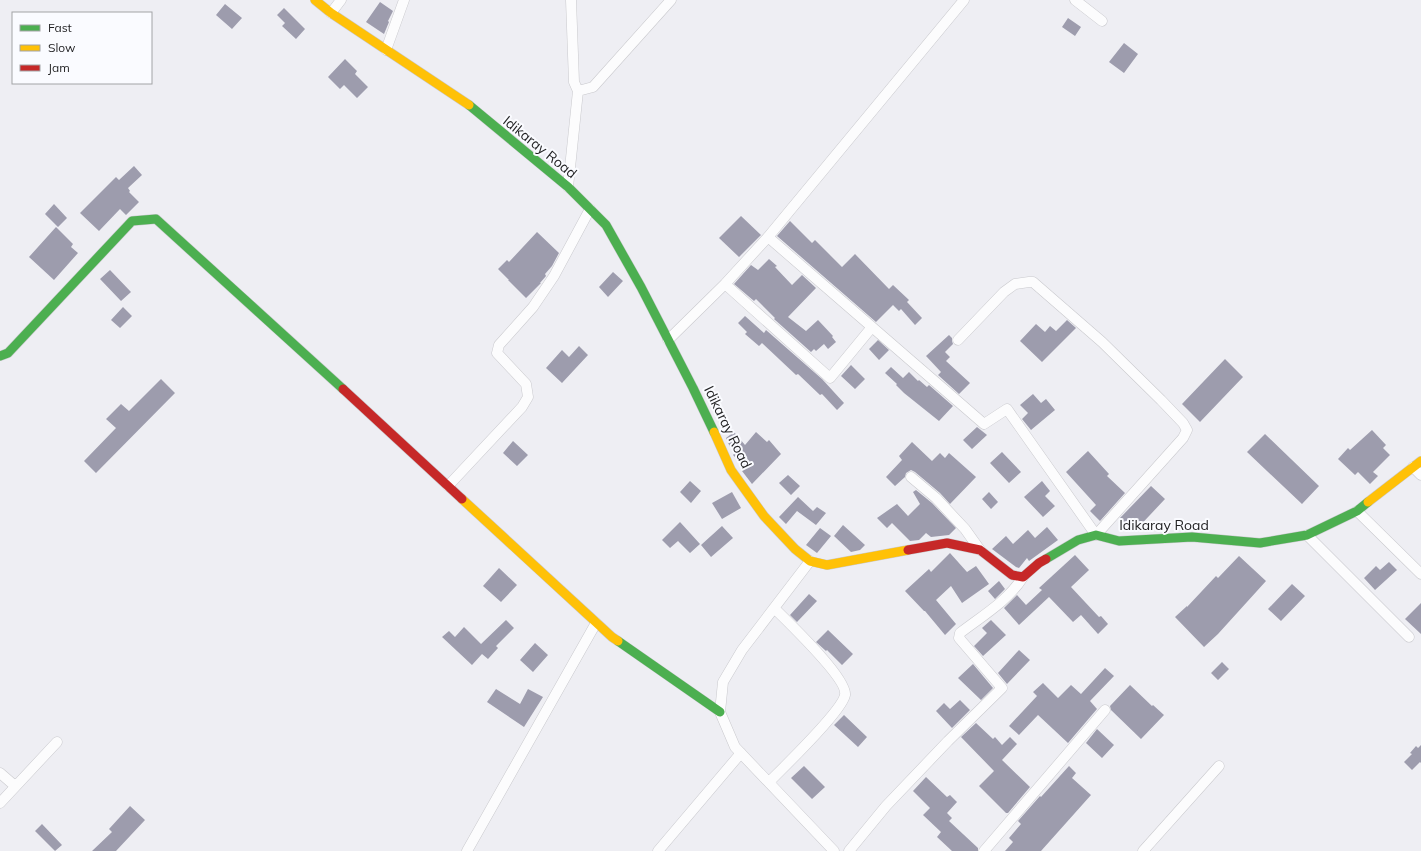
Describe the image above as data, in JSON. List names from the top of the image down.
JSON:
{
  "streets": {
    "street": ["Idikaray Road"]
  },
  "legend": ["Fast", "Slow", "Jam"]
}
